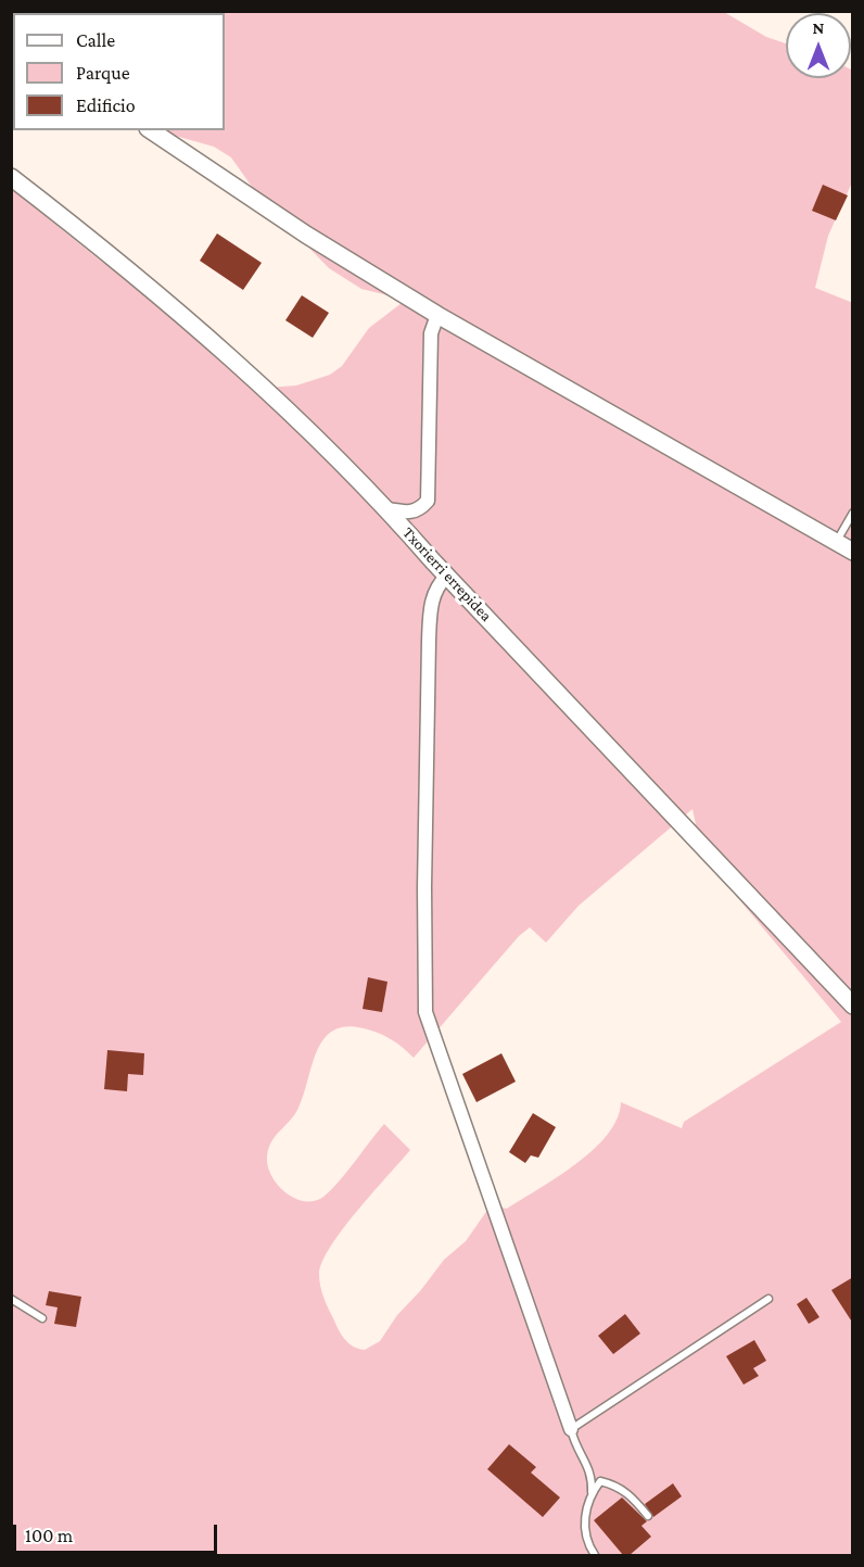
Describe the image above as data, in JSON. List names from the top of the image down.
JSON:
{
  "streets": {
    "street": ["Txorierri errepidea"]
  },
  "legend": ["Calle", "Parque", "Edificio"],
  "scale_bar": "100 m",
  "north": "top"
}
